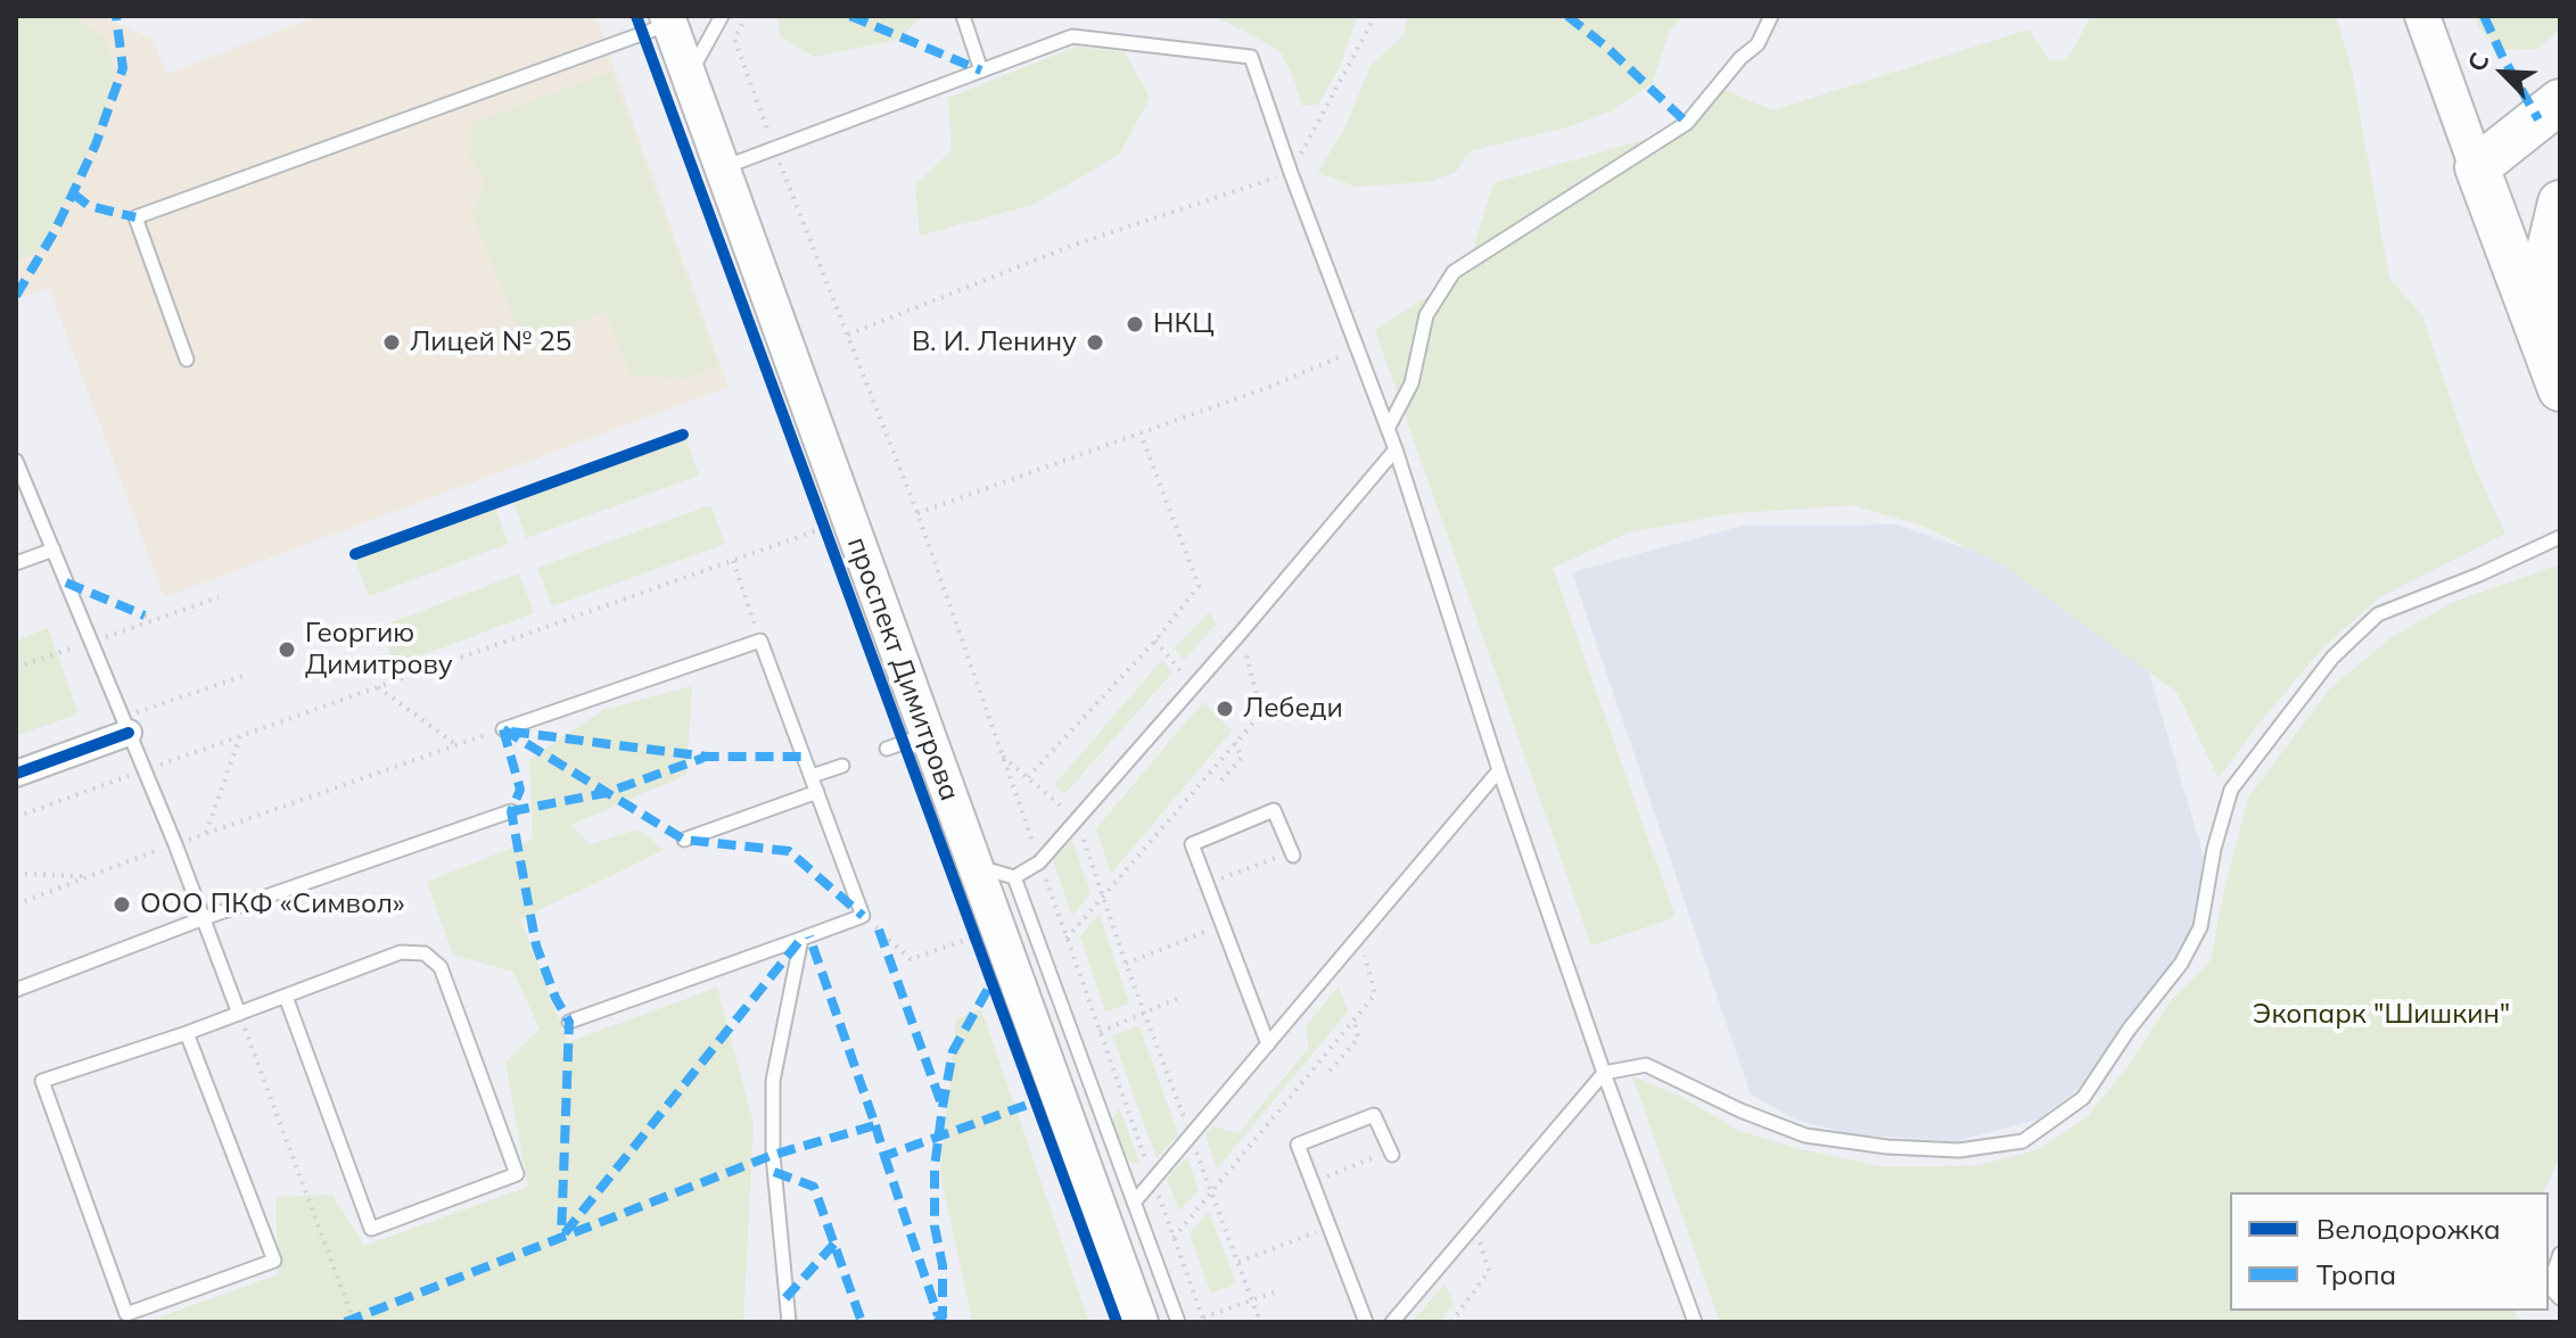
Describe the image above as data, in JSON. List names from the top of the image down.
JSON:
{
  "streets": {
    "main road": ["проспект Димитрова"]
  },
  "parks": ["Экопарк \"Шишкин\""],
  "places": [
    "НКЦ",
    "Лицей № 25",
    "В. И. Ленину",
    "Георгию Димитрову",
    "Лебеди",
    "ООО ПКФ «Символ»"
  ],
  "legend": ["Велодорожка", "Тропа"],
  "north": "top left"
}
